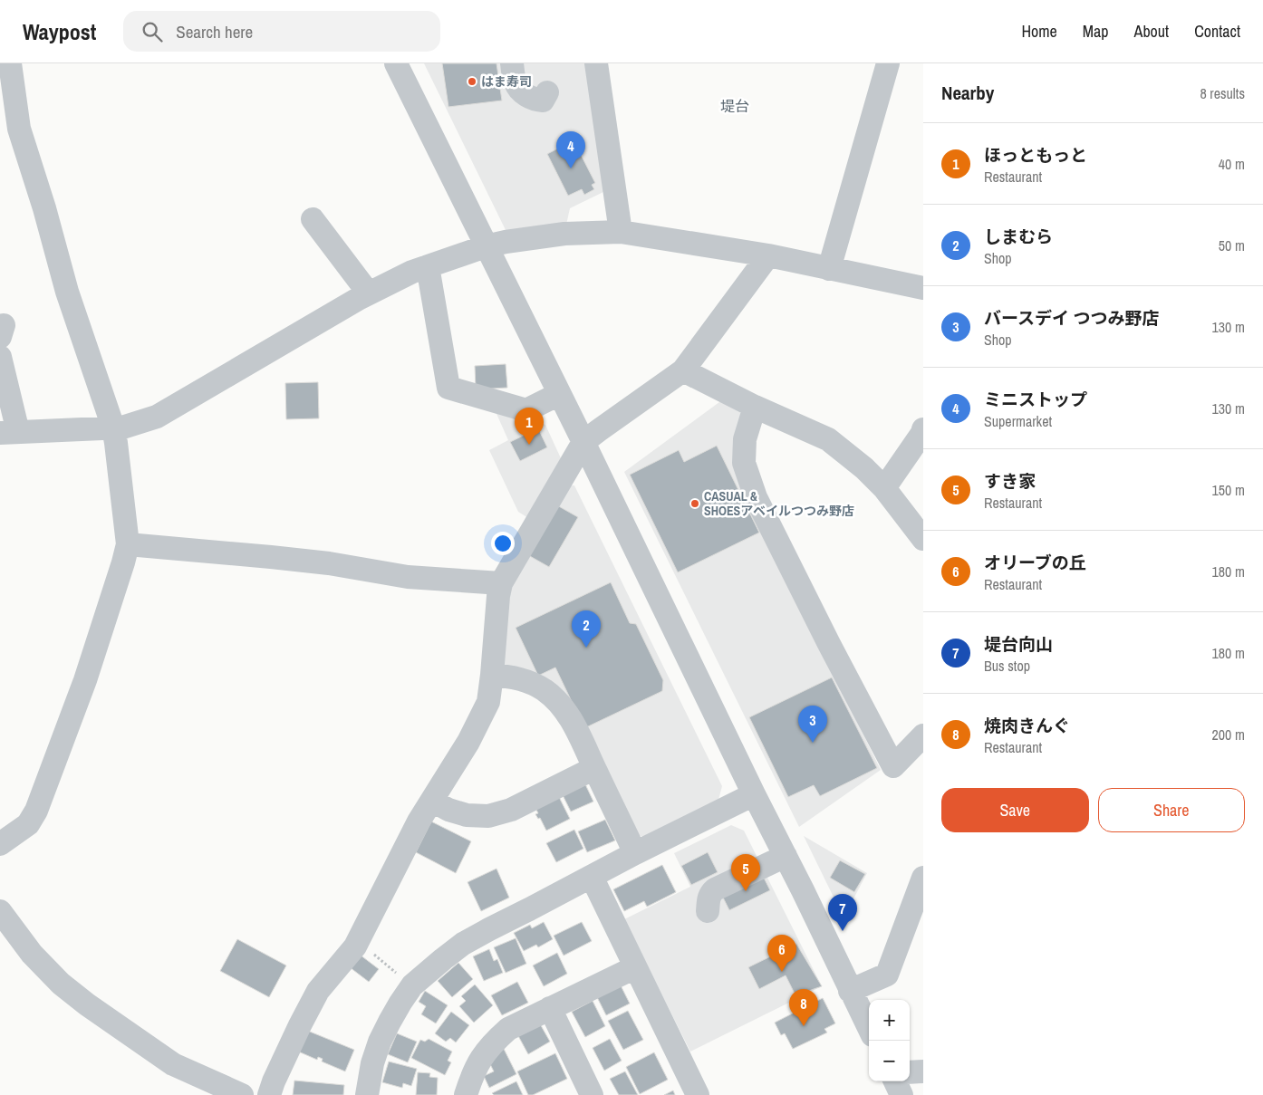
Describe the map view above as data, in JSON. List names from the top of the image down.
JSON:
{
  "districts": ["堤台"],
  "places": ["はま寿司", "CASUAL & SHOESアベイルつつみ野店"],
  "page": {
    "header": "Waypost",
    "search": "Search here",
    "nav": [
      "Home",
      "Map",
      "About",
      "Contact"
    ],
    "heading": ["Nearby", "8 results"],
    "list": [
      {
        "mark": "1",
        "name": "ほっともっと",
        "note": "Restaurant",
        "value": "40 m"
      },
      {
        "mark": "2",
        "name": "しまむら",
        "note": "Shop",
        "value": "50 m"
      },
      {
        "mark": "3",
        "name": "バースデイ つつみ野店",
        "note": "Shop",
        "value": "130 m"
      },
      {
        "mark": "4",
        "name": "ミニストップ",
        "note": "Supermarket",
        "value": "130 m"
      },
      {
        "mark": "5",
        "name": "すき家",
        "note": "Restaurant",
        "value": "150 m"
      },
      {
        "mark": "6",
        "name": "オリーブの丘",
        "note": "Restaurant",
        "value": "180 m"
      },
      {
        "mark": "7",
        "name": "堤台向山",
        "note": "Bus stop",
        "value": "180 m"
      },
      {
        "mark": "8",
        "name": "焼肉きんぐ",
        "note": "Restaurant",
        "value": "200 m"
      }
    ],
    "pins": [
      "4",
      "1",
      "2",
      "3",
      "5",
      "7",
      "6",
      "8"
    ],
    "buttons": ["Save", "Share"],
    "map_buttons": ["+", "−"]
  }
}
